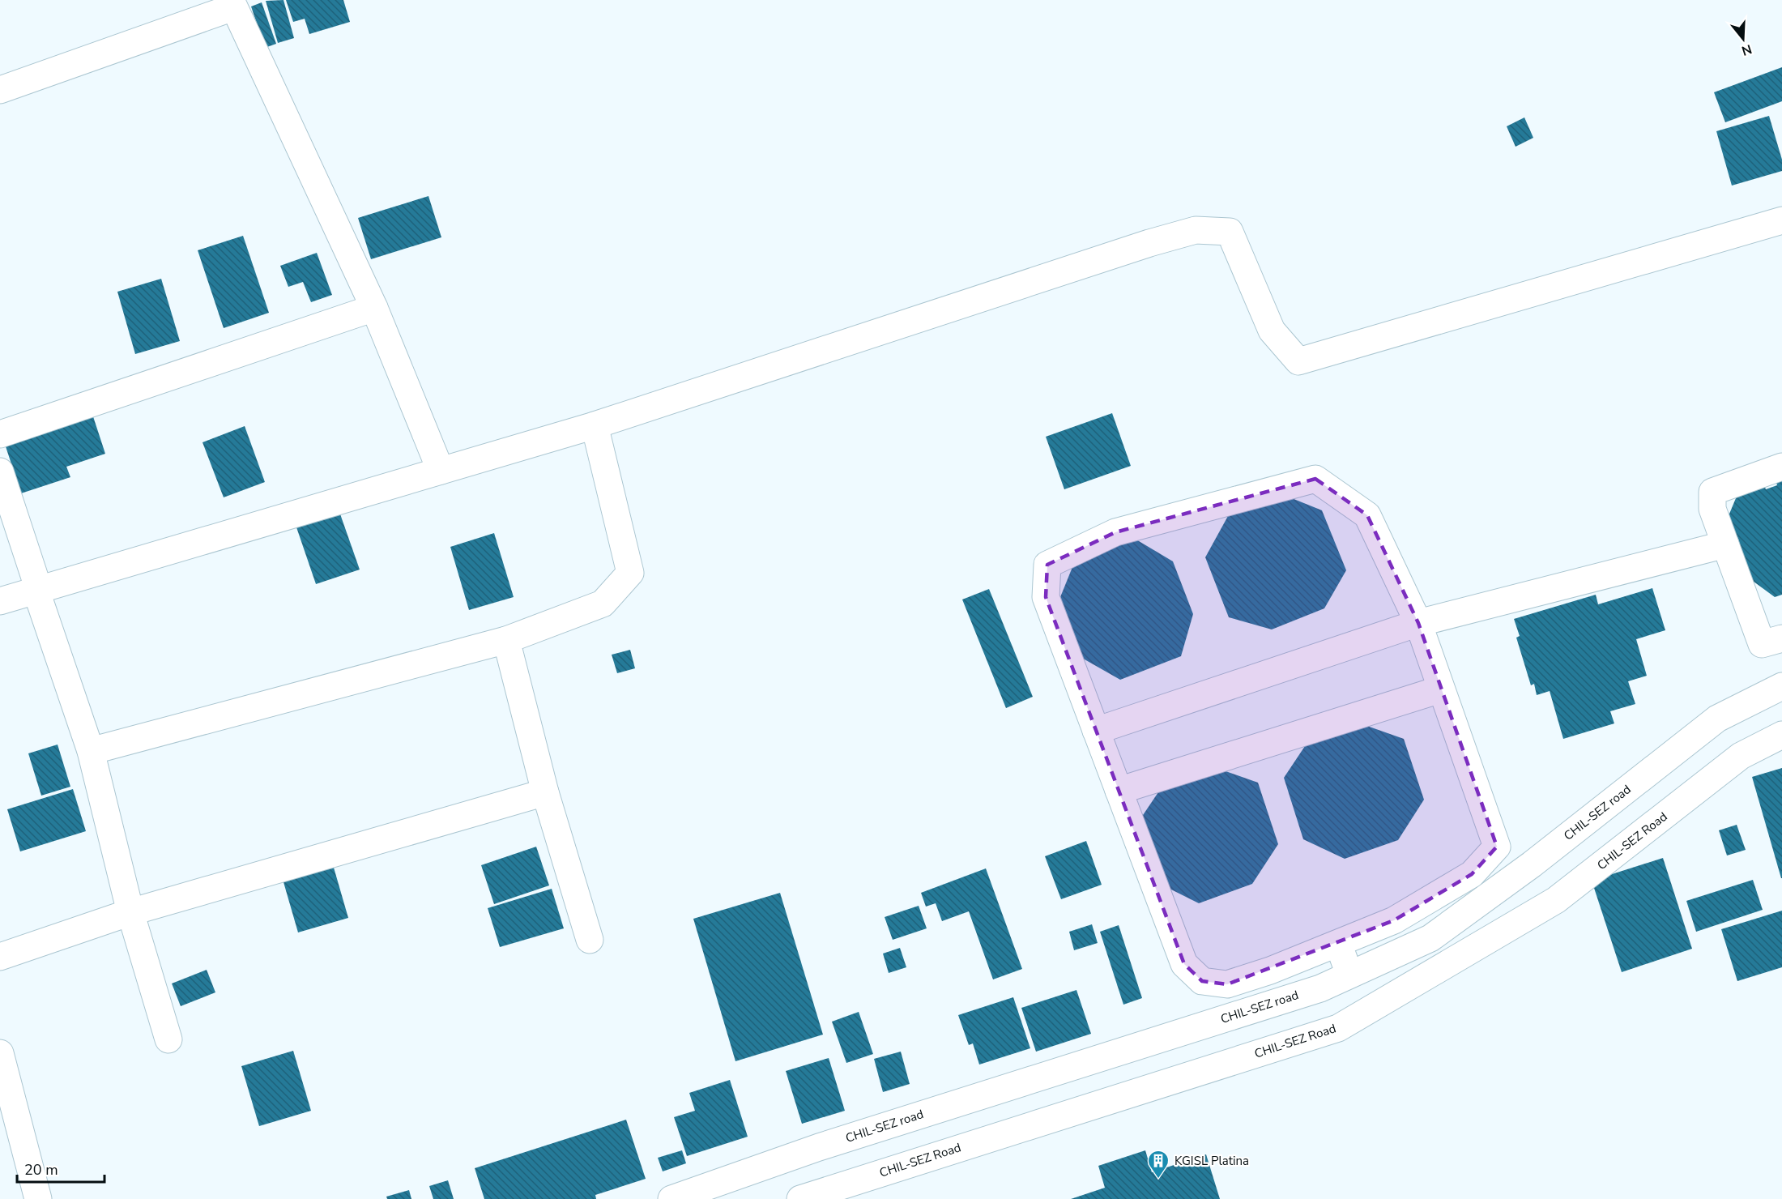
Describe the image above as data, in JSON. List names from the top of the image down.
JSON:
{
  "streets": {
    "street": ["CHIL-SEZ road", "CHIL-SEZ Road"]
  },
  "places": {
    "building": ["KGISL Platina"]
  },
  "scale_bar": "20 m",
  "north": "bottom"
}
